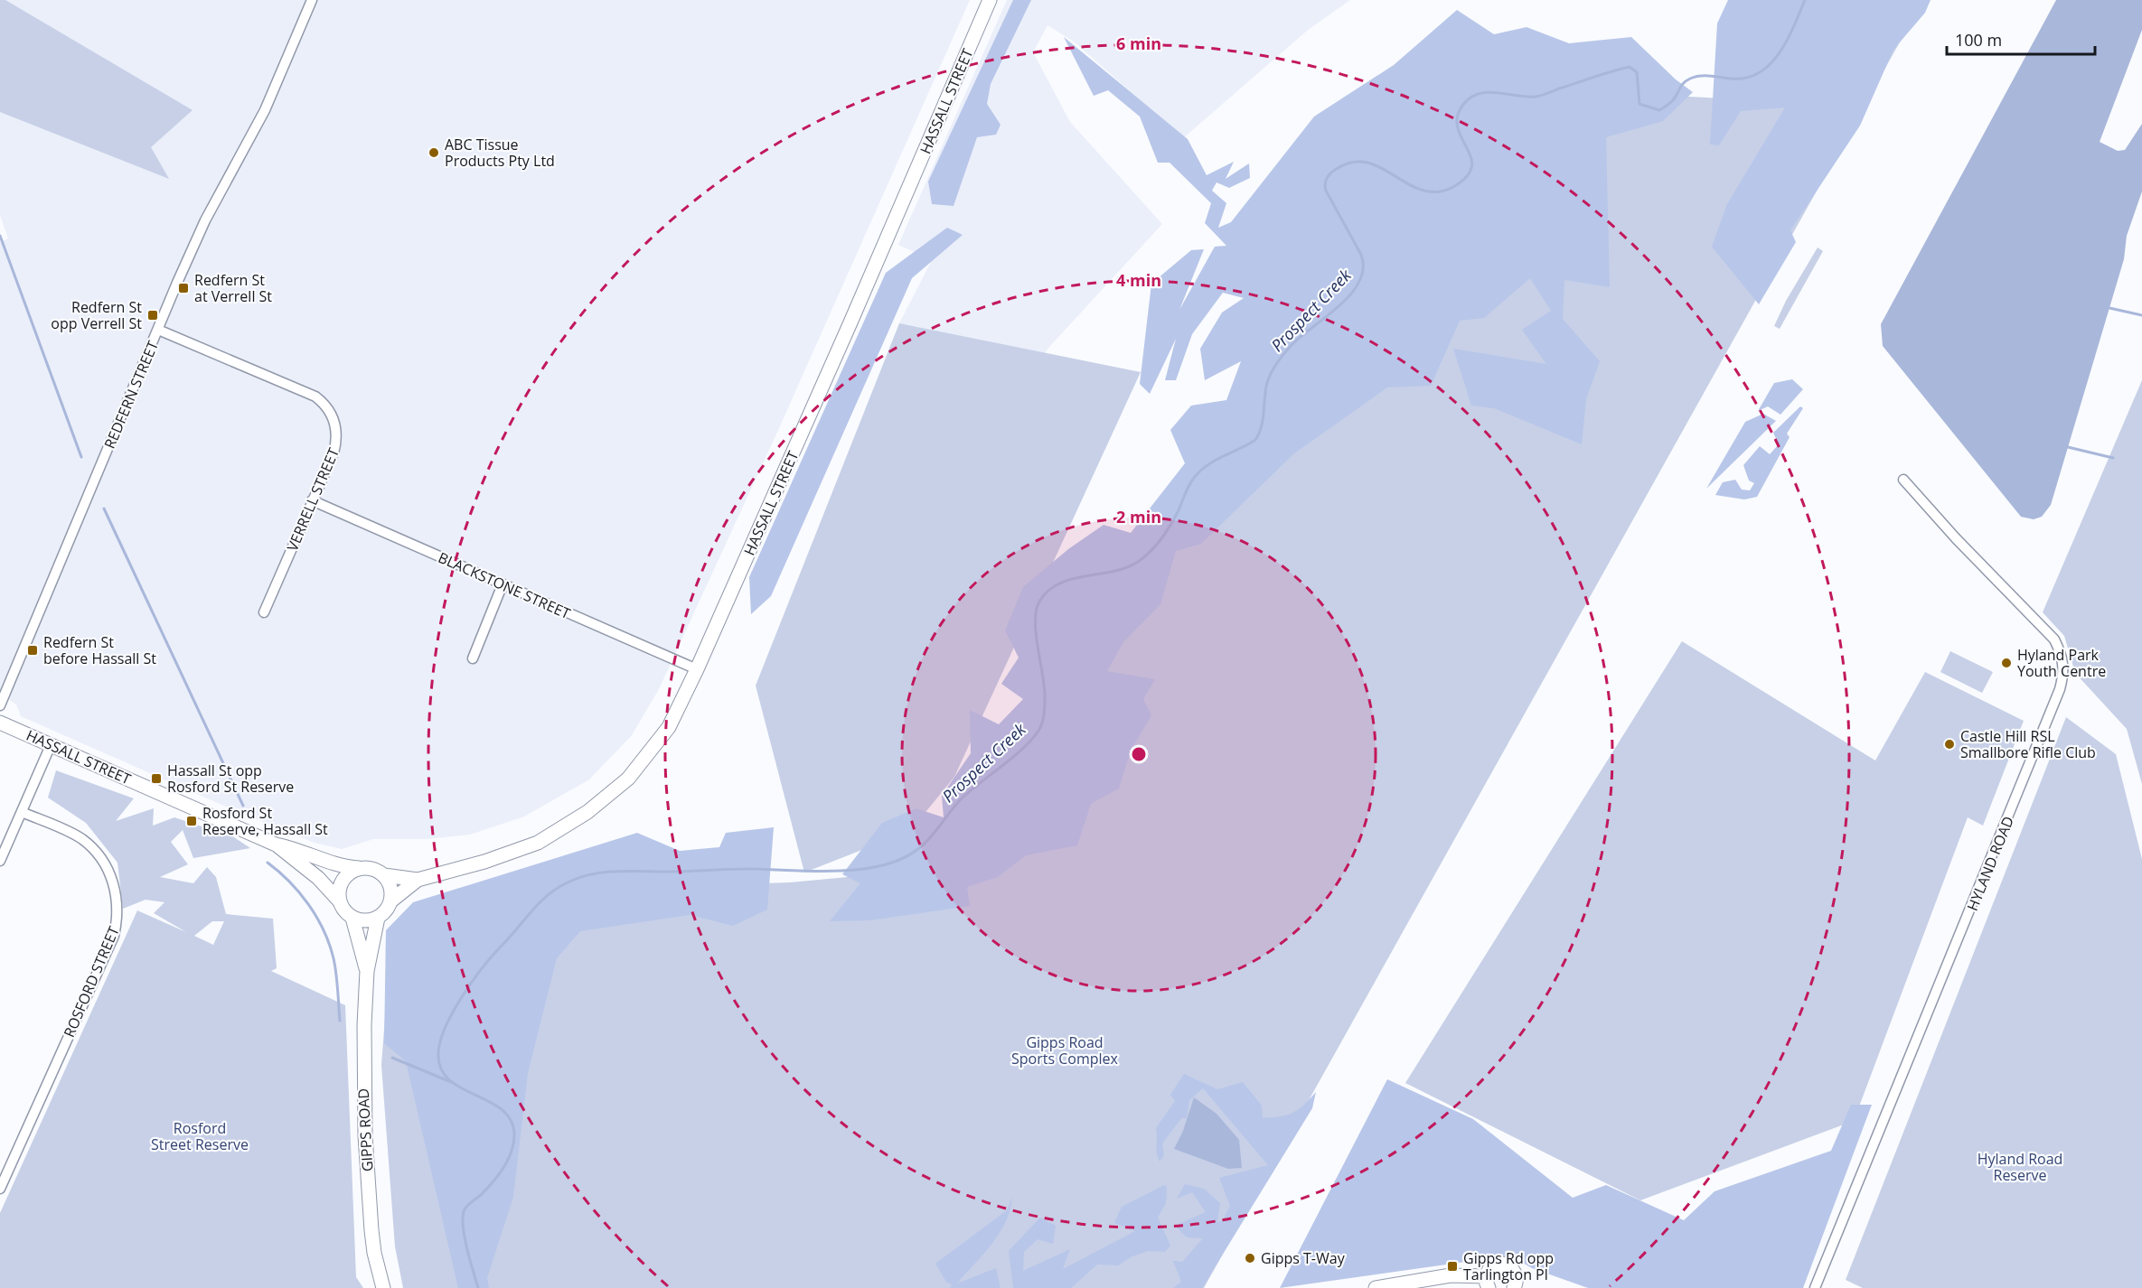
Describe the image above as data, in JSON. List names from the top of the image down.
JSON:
{
  "streets": {
    "main road": ["HASSALL STREET", "GIPPS ROAD"],
    "street": [
      "REDFERN STREET",
      "VERRELL STREET",
      "BLACKSTONE STREET",
      "HYLAND ROAD",
      "ROSFORD STREET"
    ]
  },
  "crossings": [
    ["HASSALL STREET", "BLACKSTONE STREET"],
    ["HASSALL STREET", "GIPPS ROAD"],
    ["REDFERN STREET", "VERRELL STREET"],
    ["VERRELL STREET", "BLACKSTONE STREET"]
  ],
  "water": ["Prospect Creek"],
  "parks": ["Gipps Road Sports Complex", "Rosford Street Reserve", "Hyland Road Reserve"],
  "places": {
    "other": [
      "ABC Tissue Products Pty Ltd",
      "Hyland Park Youth Centre",
      "Castle Hill RSL Smallbore Rifle Club",
      "Gipps T-Way"
    ],
    "transit": [
      "Redfern St at Verrell St",
      "Redfern St opp Verrell St",
      "Redfern St before Hassall St",
      "Hassall St opp Rosford St Reserve",
      "Rosford St Reserve, Hassall St",
      "Gipps Rd opp Tarlington Pl"
    ]
  },
  "scale_bar": "100 m",
  "rings": ["6 min", "4 min", "2 min"]
}
